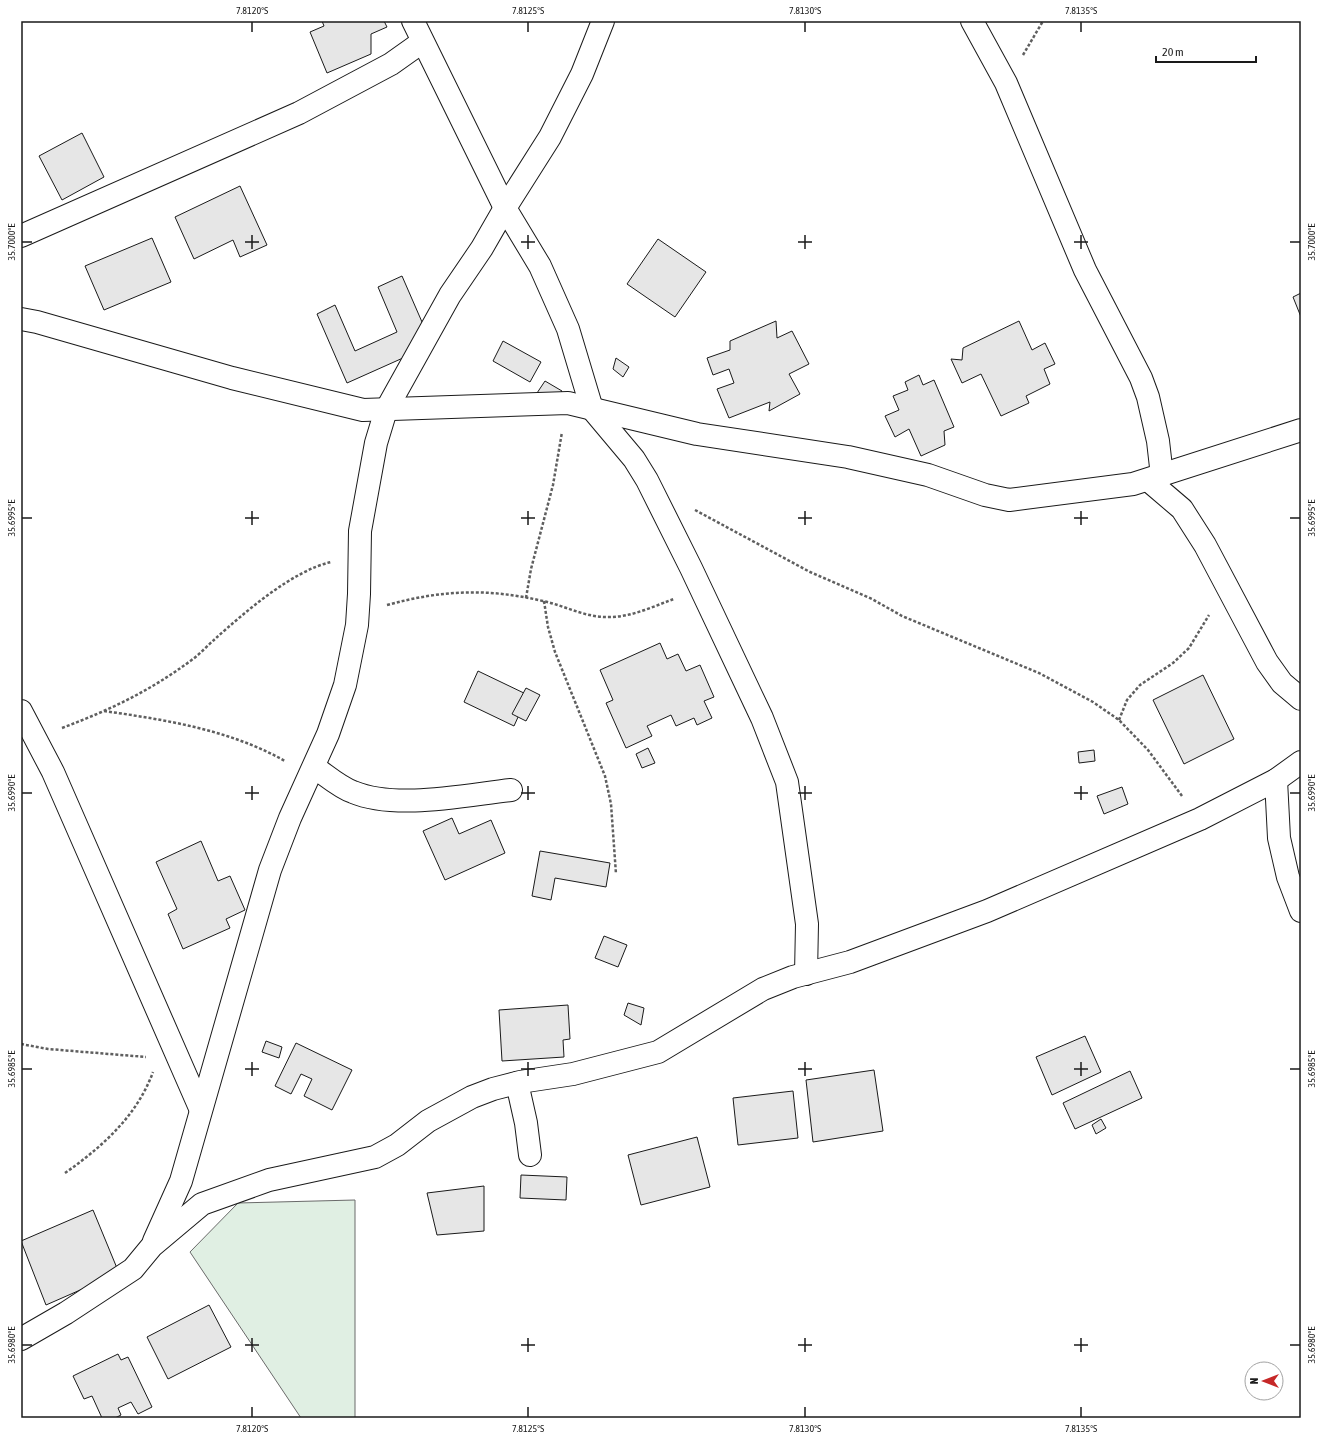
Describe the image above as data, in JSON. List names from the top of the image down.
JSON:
{
  "scale_bar": "20 m",
  "north": "left",
  "coordinates": [
    "7.8120°S",
    "7.8125°S",
    "7.8130°S",
    "7.8135°S",
    "35.7000°E",
    "35.6995°E",
    "35.6990°E",
    "35.6985°E",
    "35.6980°E"
  ]
}
